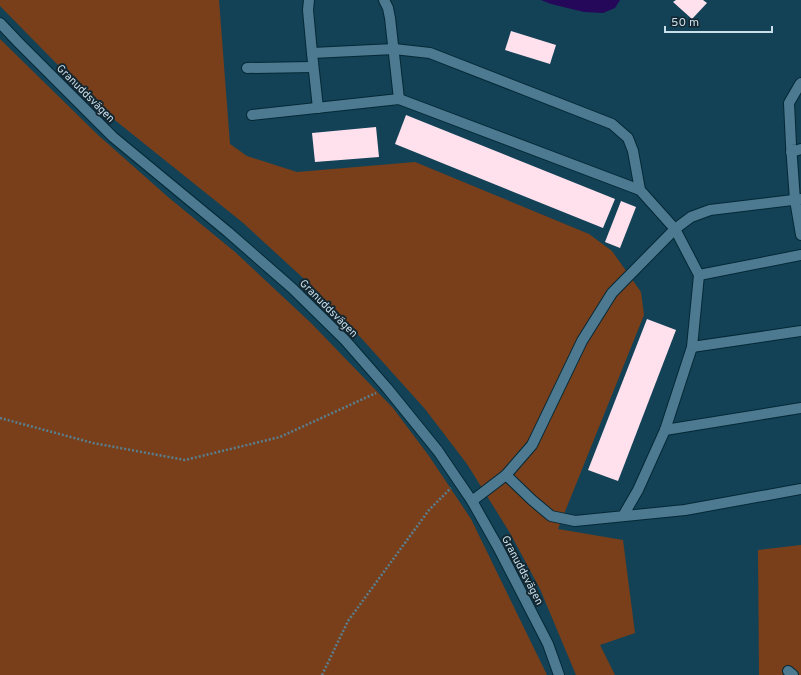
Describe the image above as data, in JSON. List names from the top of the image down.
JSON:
{
  "streets": {
    "street": ["Granuddsvägen"]
  },
  "scale_bar": "50 m"
}
